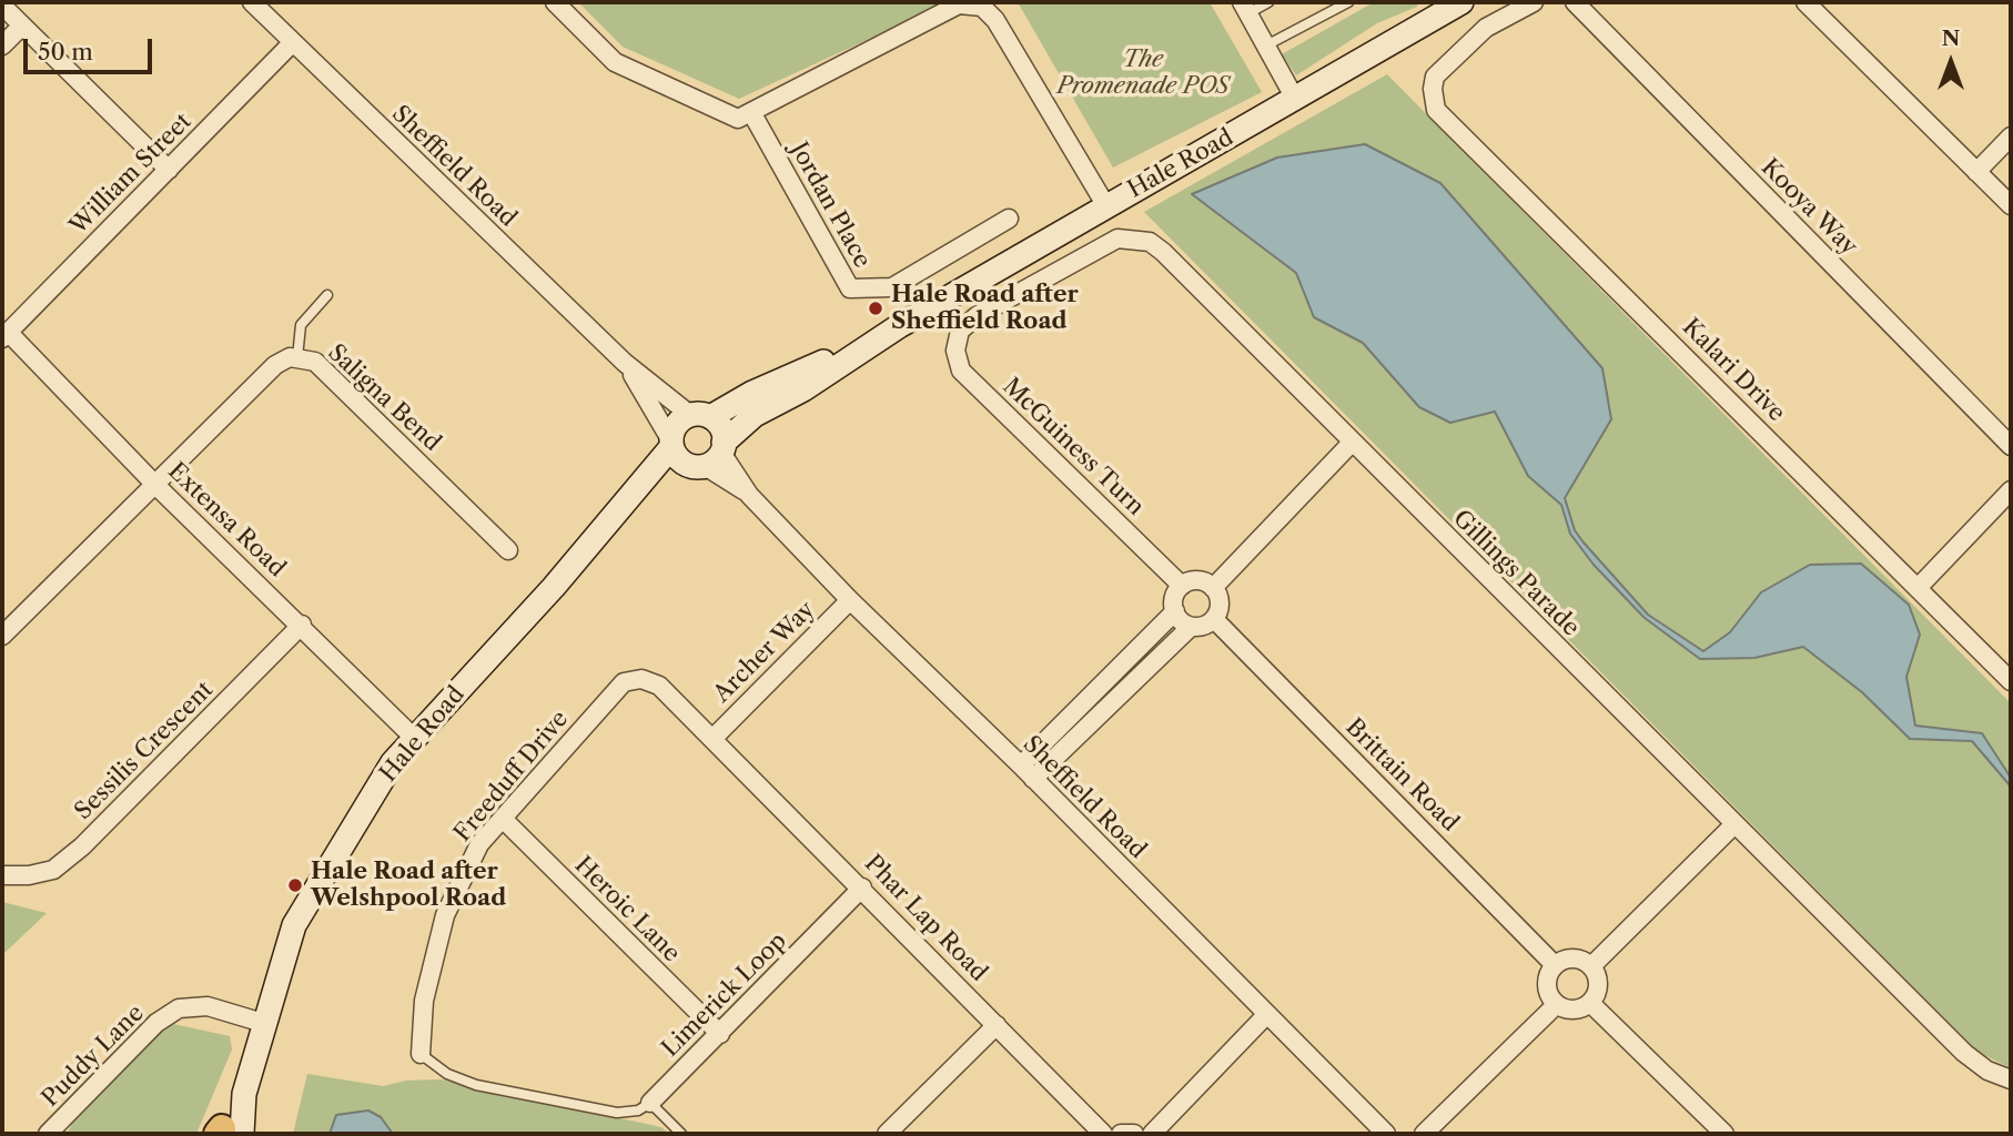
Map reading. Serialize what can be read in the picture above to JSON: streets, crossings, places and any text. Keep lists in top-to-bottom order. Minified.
{"streets":{"main road":["Hale Road"],"street":["Sheffield Road","William Street","Jordan Place","Kooya Way","Kalari Drive","Saligna Bend","McGuiness Turn","Extensa Road","Gillings Parade","Archer Way","Sessilis Crescent","Brittain Road","Freeduff Drive","Heroic Lane","Phar Lap Road","Limerick Loop","Puddy Lane"]},"crossings":[["Hale Road","Sheffield Road"],["Hale Road","Extensa Road"],["Hale Road","Puddy Lane"],["Sheffield Road","William Street"],["Sheffield Road","Archer Way"],["William Street","Extensa Road"],["Saligna Bend","Extensa Road"],["McGuiness Turn","Gillings Parade"],["McGuiness Turn","Brittain Road"],["Extensa Road","Sessilis Crescent"],["Archer Way","Freeduff Drive"],["Archer Way","Phar Lap Road"],["Freeduff Drive","Heroic Lane"],["Freeduff Drive","Phar Lap Road"],["Freeduff Drive","Limerick Loop"],["Heroic Lane","Limerick Loop"],["Phar Lap Road","Limerick Loop"]],"parks":["The Promenade POS"],"places":["Hale Road after Sheffield Road","Hale Road after Welshpool Road"],"scale_bar":"50 m","north":"top"}
